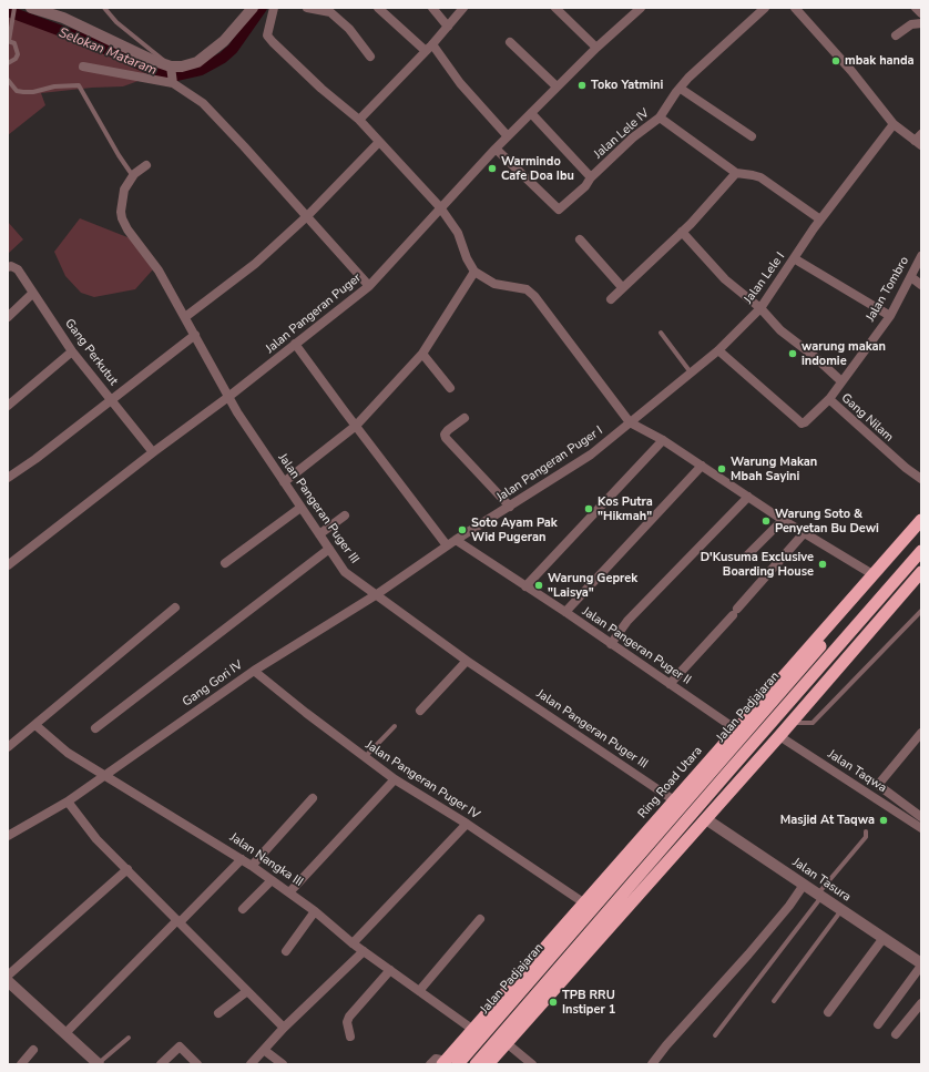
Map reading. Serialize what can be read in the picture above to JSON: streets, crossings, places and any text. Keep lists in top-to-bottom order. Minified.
{"streets":{"highway":["Jalan Padjajaran","Ring Road Utara"],"street":["Jalan Lele IV","Jalan Lele I","Jalan Tombro","Jalan Pangeran Puger","Gang Perkutut","Gang Nilam","Jalan Pangeran Puger I","Jalan Pangeran Puger III","Jalan Pangeran Puger II","Gang Gori IV","Jalan Taqwa","Jalan Pangeran Puger IV","Jalan Nangka III","Jalan Tasura"]},"crossings":[["Jalan Lele IV","Jalan Pangeran Puger"],["Jalan Lele I","Gang Nilam"],["Jalan Lele I","Jalan Pangeran Puger I"],["Jalan Tombro","Gang Nilam"],["Jalan Pangeran Puger","Gang Perkutut"],["Jalan Pangeran Puger","Jalan Pangeran Puger III"],["Jalan Pangeran Puger I","Jalan Pangeran Puger III"],["Jalan Pangeran Puger I","Jalan Pangeran Puger II"],["Jalan Pangeran Puger I","Gang Gori IV"],["Jalan Pangeran Puger III","Gang Gori IV"],["Jalan Pangeran Puger III","Ring Road Utara"],["Jalan Pangeran Puger II","Ring Road Utara"],["Gang Gori IV","Jalan Pangeran Puger IV"],["Gang Gori IV","Jalan Nangka III"],["Jalan Padjajaran","Ring Road Utara"],["Jalan Pangeran Puger IV","Ring Road Utara"],["Ring Road Utara","Jalan Nangka III"]],"water":["Selokan Mataram"],"places":["mbak handa","Toko Yatmini","Warmindo Cafe Doa Ibu","warung makan indomie","Warung Makan Mbah Sayini","Kos Putra \"Hikmah\"","Warung Soto & Penyetan Bu Dewi","Soto Ayam Pak Wid Pugeran","D'Kusuma Exclusive Boarding House","Warung Geprek \"Laisya\"","Masjid At Taqwa","TPB RRU Instiper 1"]}
